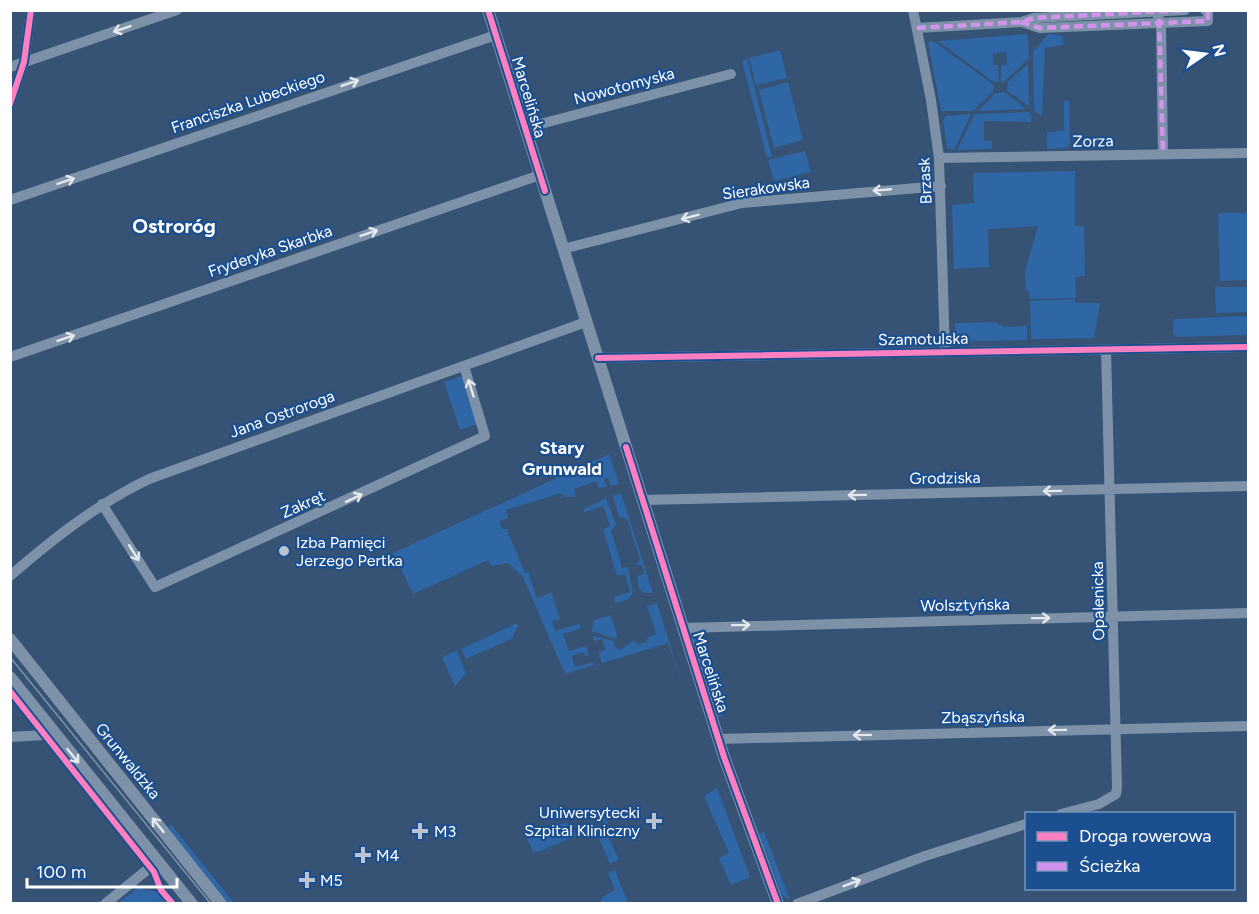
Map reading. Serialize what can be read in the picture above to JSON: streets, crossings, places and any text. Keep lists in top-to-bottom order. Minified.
{"streets":{"street":["Nowotomyska","Marcelińska","Franciszka Lubeckiego","Zorza","Brzask","Sierakowska","Fryderyka Skarbka","Szamotulska","Jana Ostroroga","Grodziska","Zakręt","Opalenicka","Wolsztyńska","Zbąszyńska","Grunwaldzka"]},"crossings":[["Nowotomyska","Marcelińska"],["Marcelińska","Franciszka Lubeckiego"],["Marcelińska","Sierakowska"],["Marcelińska","Fryderyka Skarbka"],["Marcelińska","Szamotulska"],["Marcelińska","Jana Ostroroga"],["Marcelińska","Grodziska"],["Marcelińska","Wolsztyńska"],["Marcelińska","Zbąszyńska"],["Zorza","Brzask"],["Brzask","Sierakowska"],["Brzask","Szamotulska"],["Szamotulska","Opalenicka"],["Jana Ostroroga","Zakręt"],["Grodziska","Opalenicka"],["Opalenicka","Wolsztyńska"],["Opalenicka","Zbąszyńska"]],"one_way":["Franciszka Lubeckiego","Sierakowska","Fryderyka Skarbka","Grodziska","Wolsztyńska","Zbąszyńska"],"districts":["Ostroróg","Stary Grunwald"],"places":{"other":["Izba Pamięci Jerzego Pertka"],"health":["Uniwersytecki Szpital Kliniczny","M3","M4","M5"]},"legend":["Droga rowerowa","Ścieżka"],"scale_bar":"100 m","north":"right"}
